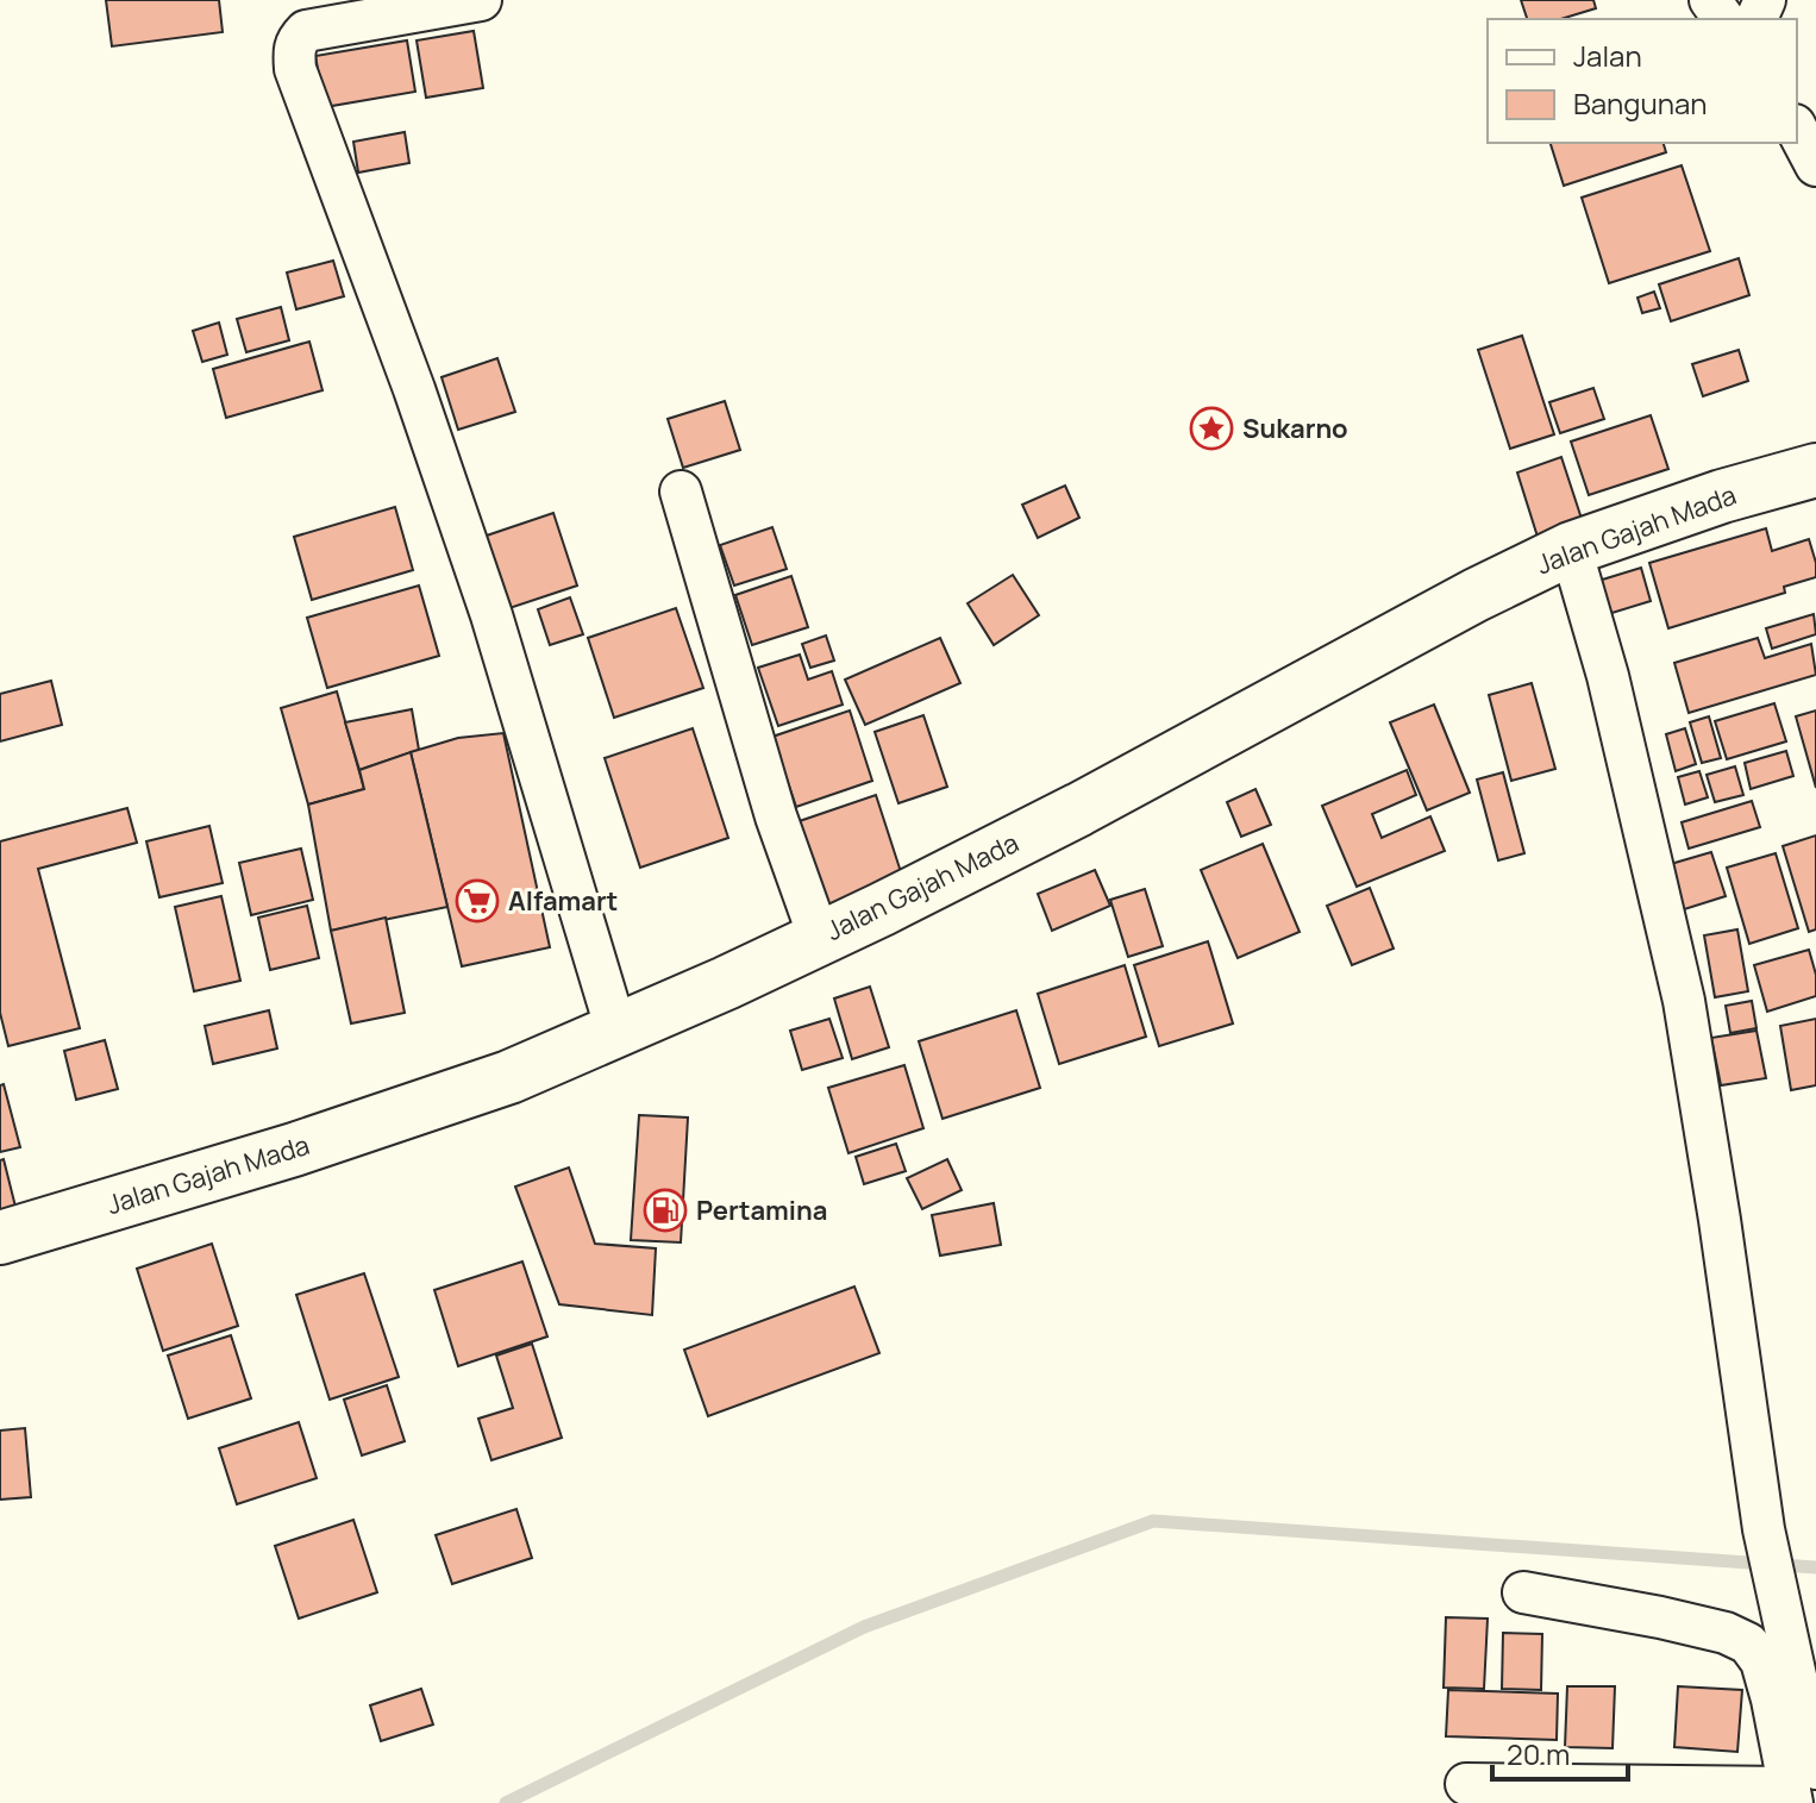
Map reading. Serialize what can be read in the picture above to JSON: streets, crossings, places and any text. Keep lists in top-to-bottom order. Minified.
{"streets":{"highway":["Jalan Gajah Mada"]},"places":{"place":["Sukarno"],"supermarket":["Alfamart"],"fuel station":["Pertamina"]},"legend":["Jalan","Bangunan"],"scale_bar":"20 m"}
